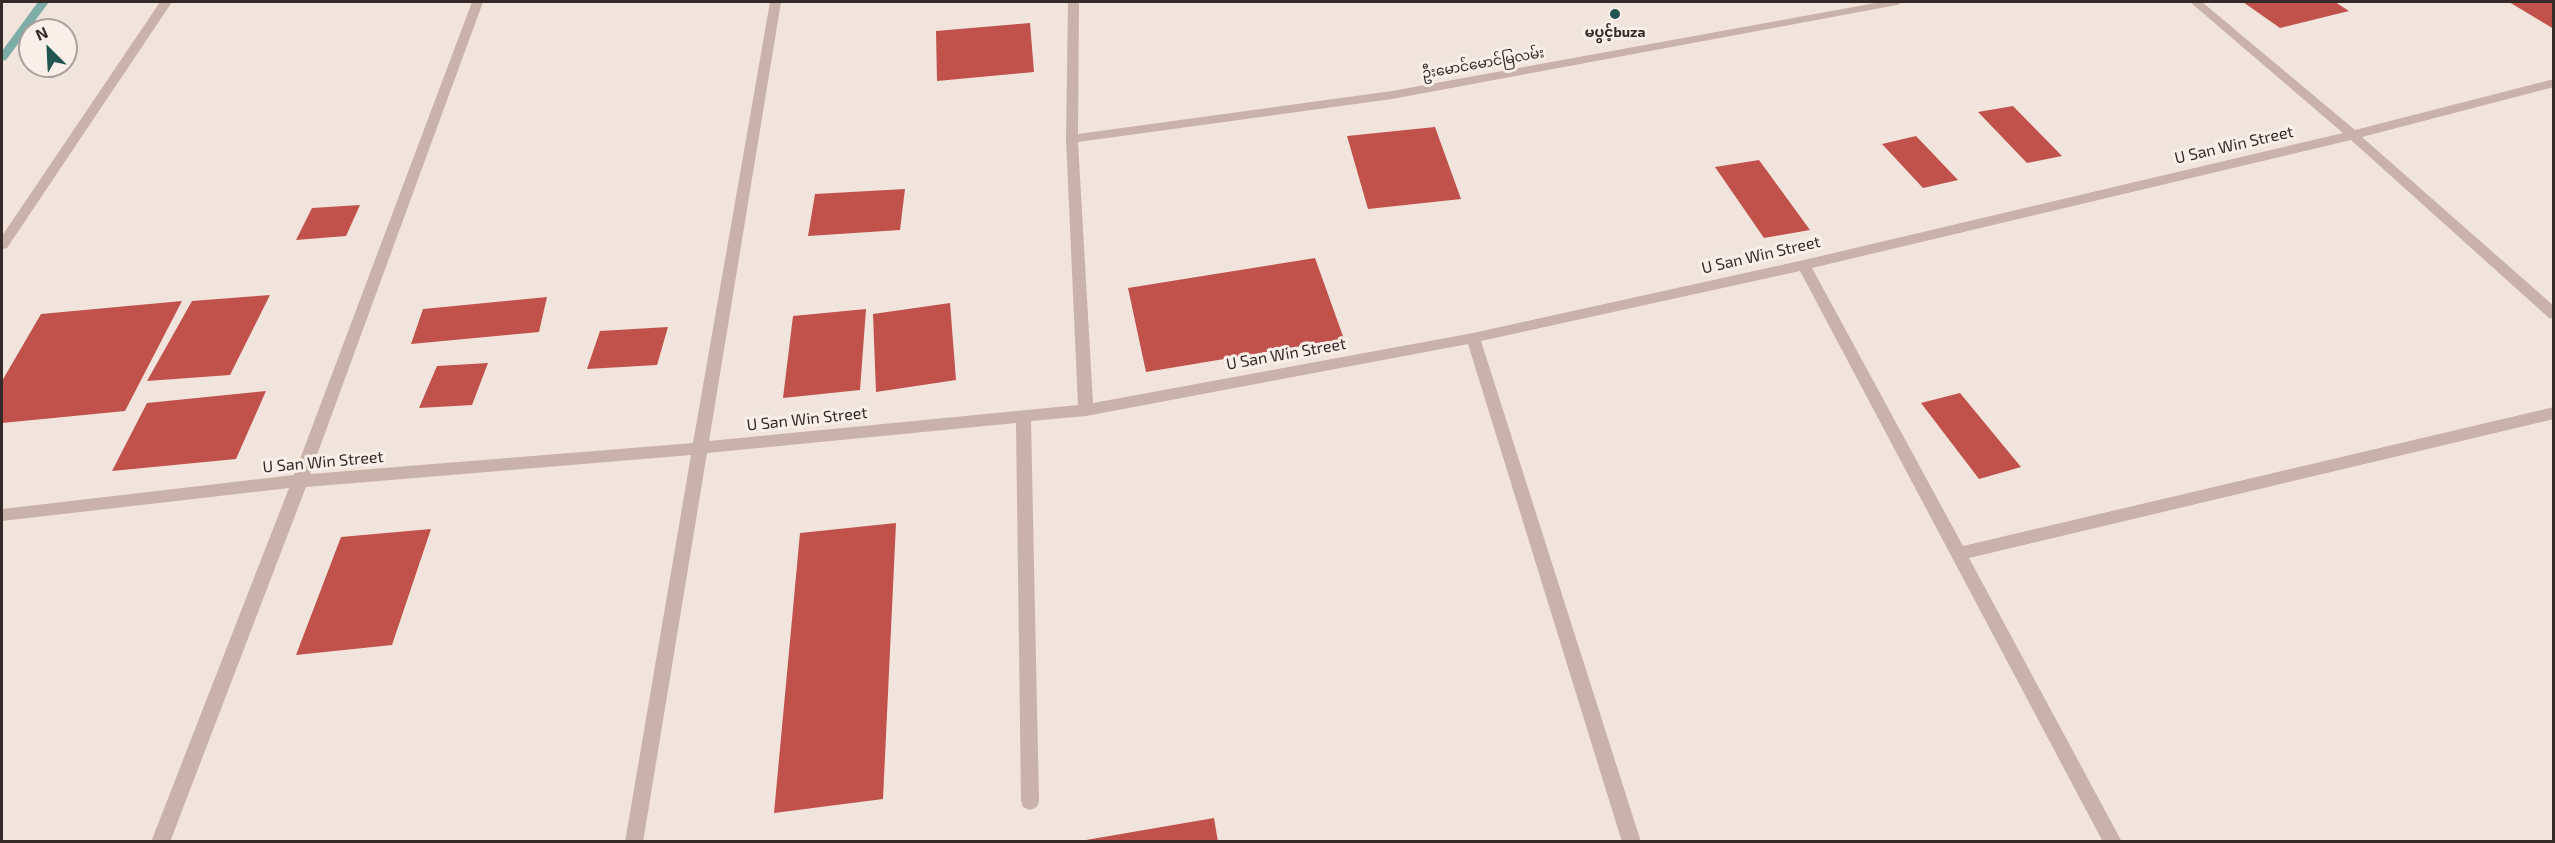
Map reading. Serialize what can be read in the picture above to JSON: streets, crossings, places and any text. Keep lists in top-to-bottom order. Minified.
{"streets":{"street":["ဦးမောင်မောင်မြလမ်း","U San Win Street"]},"places":["မပွင့်buza"],"north":"top left"}
